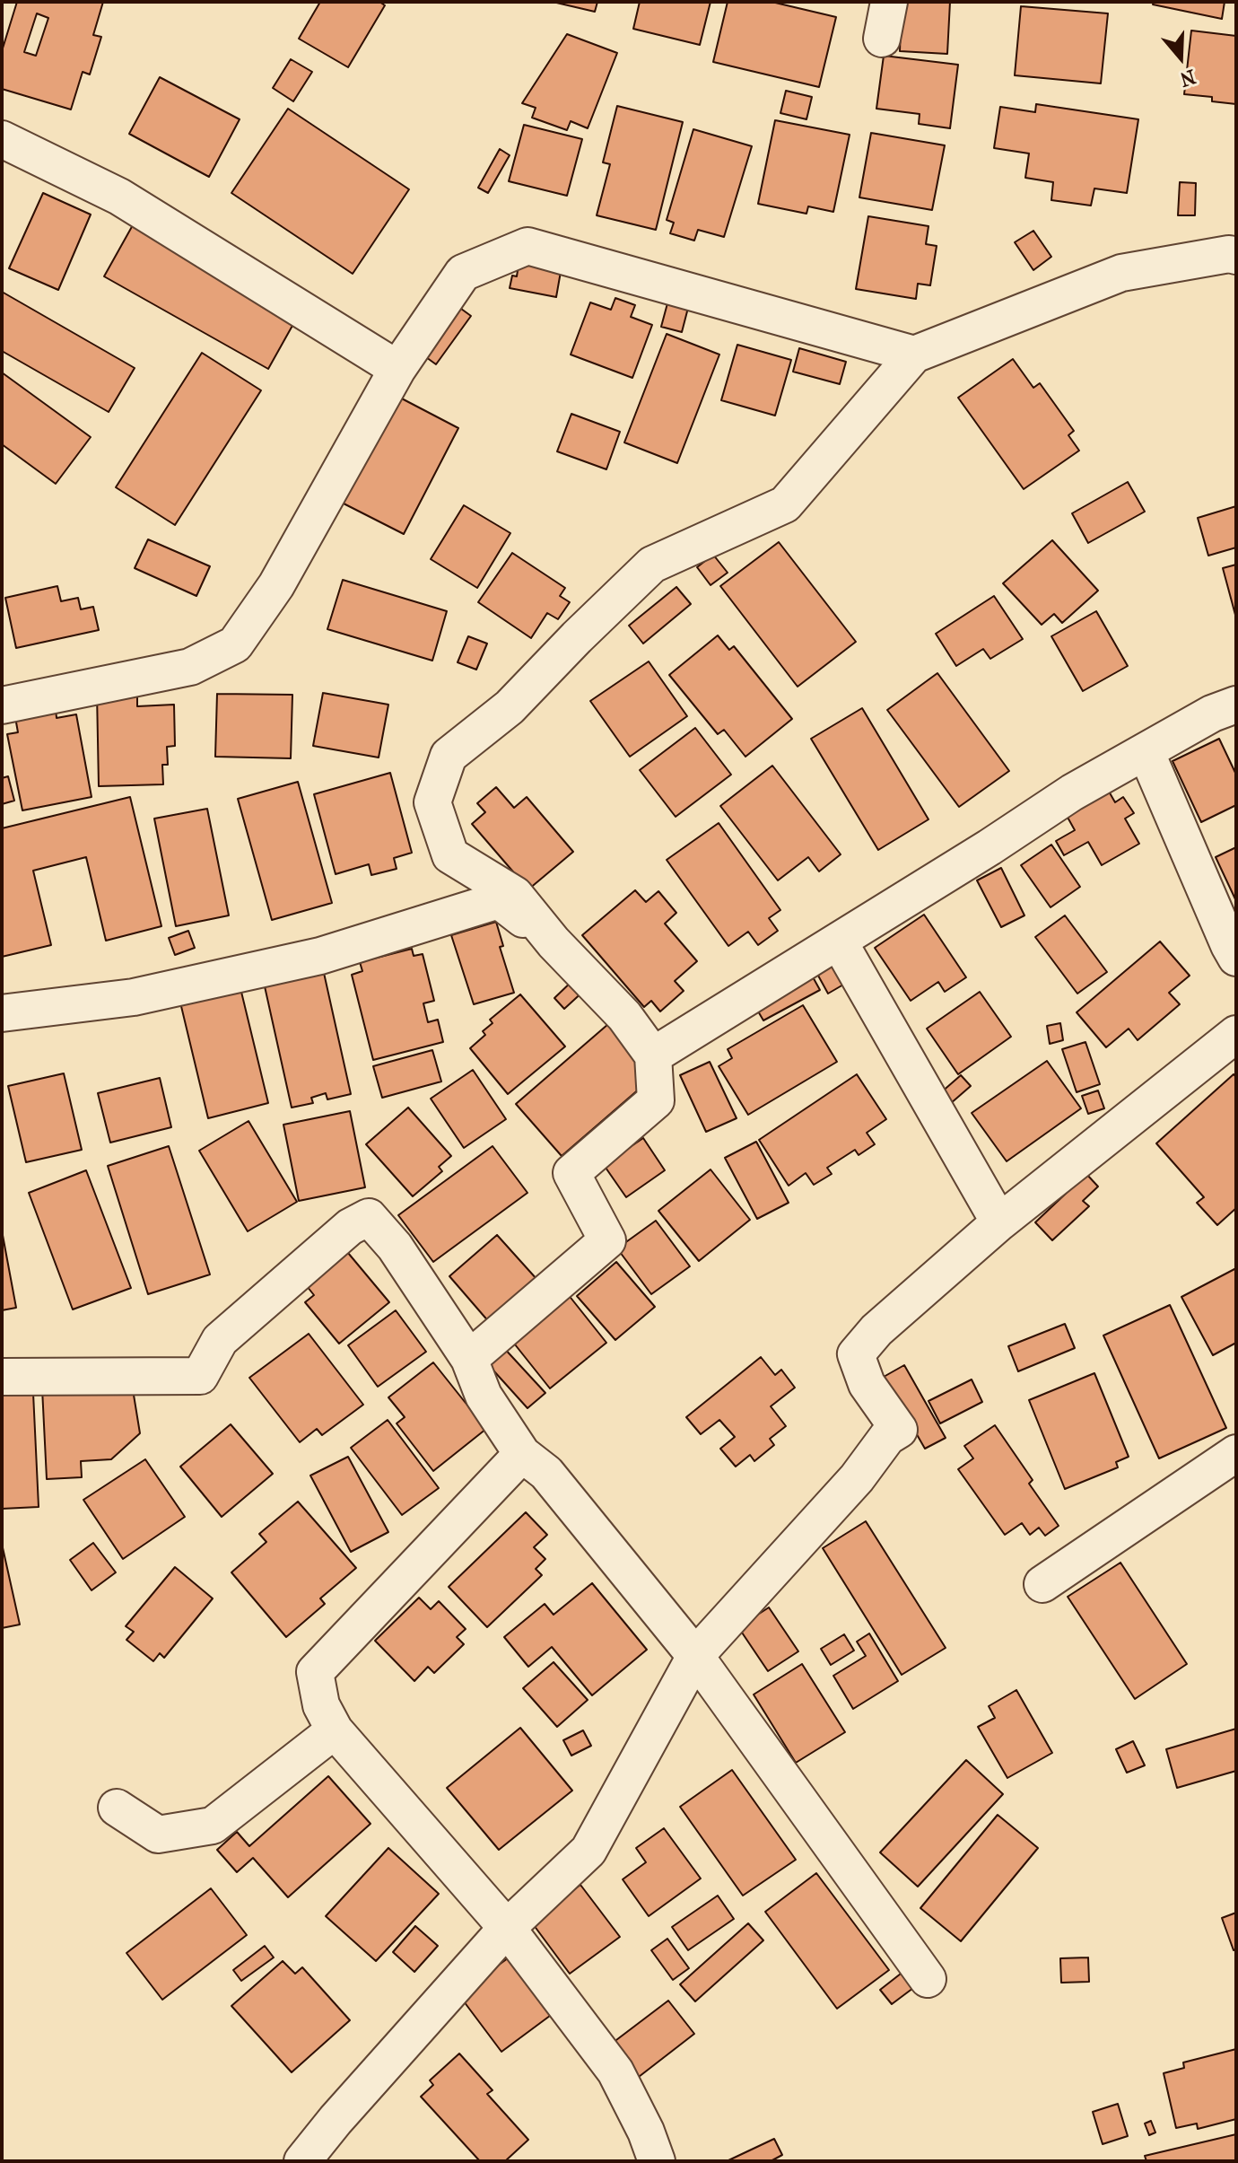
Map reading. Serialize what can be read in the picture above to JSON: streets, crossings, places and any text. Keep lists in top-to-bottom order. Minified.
{"north":"bottom"}
